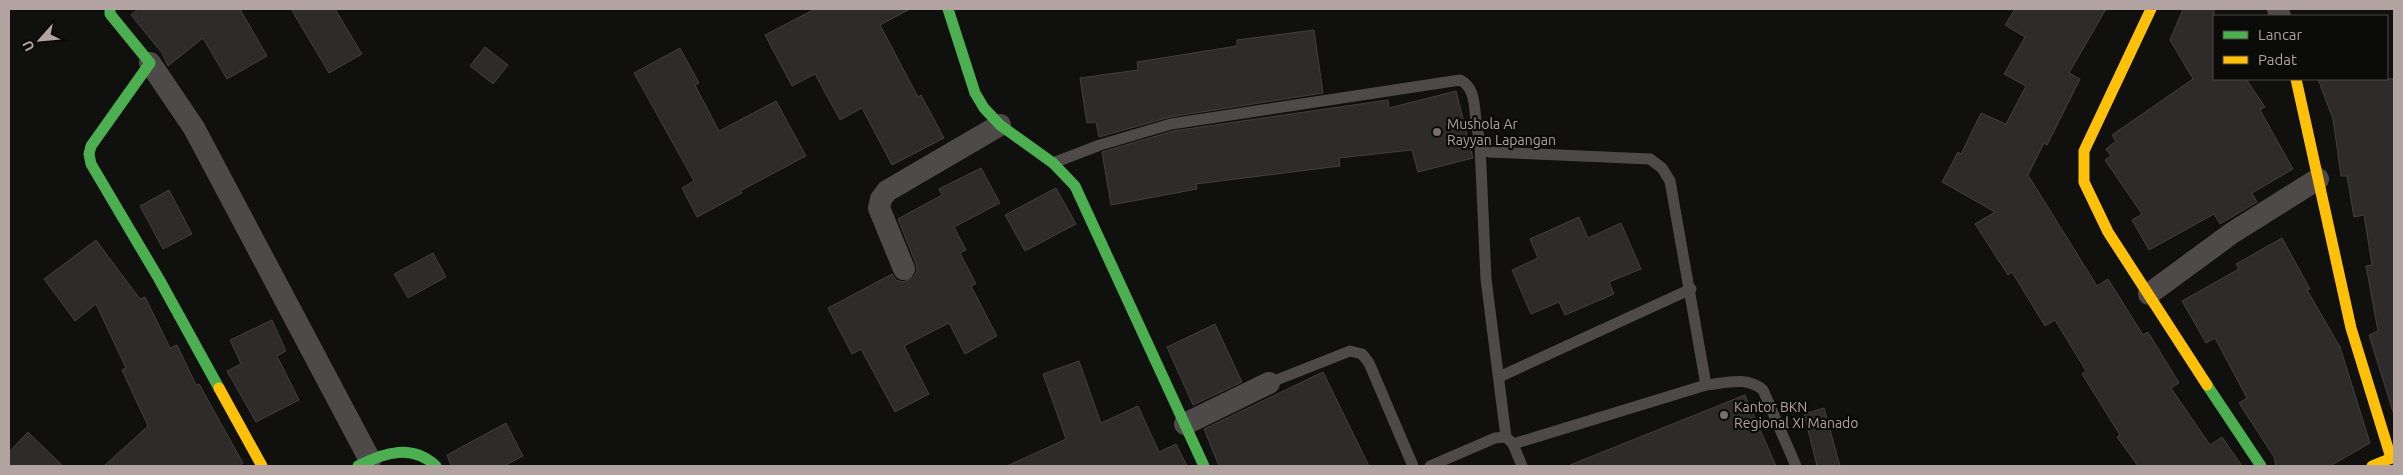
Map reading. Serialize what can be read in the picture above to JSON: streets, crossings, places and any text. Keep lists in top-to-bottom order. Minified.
{"places":["Mushola Ar Rayyan Lapangan","Kantor BKN Regional XI Manado"],"legend":["Lancar","Padat"],"north":"bottom left"}
